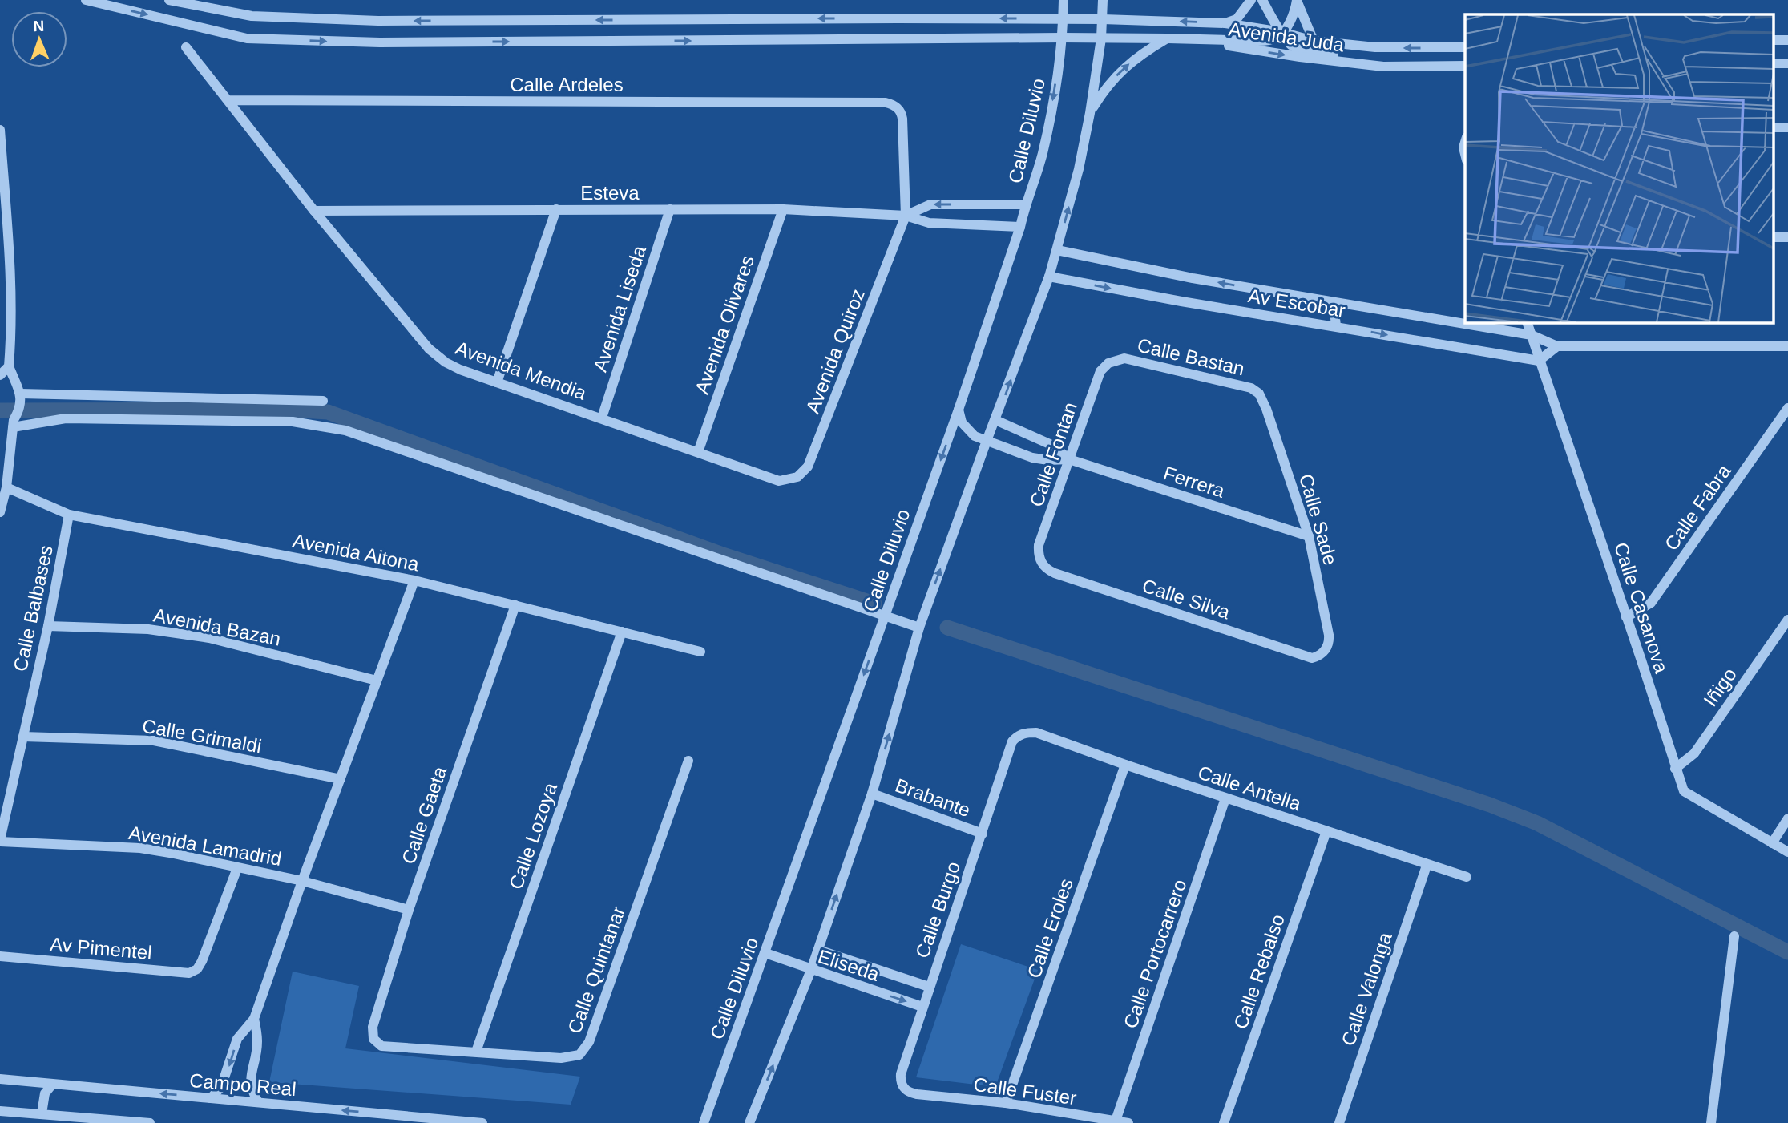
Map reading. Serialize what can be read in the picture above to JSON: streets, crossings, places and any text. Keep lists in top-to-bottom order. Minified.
{"streets":{"street":["Avenida Juda","Calle Ardeles","Calle Diluvio","Esteva","Av Escobar","Avenida Liseda","Avenida Olivares","Avenida Quiroz","Calle Bastan","Avenida Mendia","Calle Fontan","Ferrera","Calle Fabra","Calle Sade","Avenida Aitona","Calle Silva","Calle Casanova","Calle Balbases","Avenida Bazan","Iñigo","Calle Grimaldi","Calle Antella","Brabante","Calle Gaeta","Calle Lozoya","Avenida Lamadrid","Calle Burgo","Calle Eroles","Av Pimentel","Calle Portocarrero","Eliseda","Calle Quintanar","Calle Rebalso","Calle Valonga","Campo Real","Calle Fuster"]},"crossings":[["Avenida Juda","Calle Diluvio"],["Calle Ardeles","Esteva"],["Calle Ardeles","Avenida Quiroz"],["Calle Ardeles","Avenida Mendia"],["Calle Diluvio","Esteva"],["Calle Diluvio","Ferrera"],["Calle Diluvio","Eliseda"],["Esteva","Avenida Liseda"],["Esteva","Avenida Olivares"],["Esteva","Avenida Quiroz"],["Esteva","Avenida Mendia"],["Av Escobar","Calle Casanova"],["Avenida Liseda","Avenida Mendia"],["Avenida Olivares","Avenida Mendia"],["Avenida Quiroz","Avenida Mendia"],["Calle Bastan","Calle Fontan"],["Calle Bastan","Calle Sade"],["Calle Fontan","Ferrera"],["Calle Fontan","Calle Silva"],["Ferrera","Calle Sade"],["Calle Fabra","Calle Casanova"],["Calle Sade","Calle Silva"],["Avenida Aitona","Calle Balbases"],["Avenida Aitona","Calle Gaeta"],["Avenida Aitona","Calle Lozoya"],["Calle Casanova","Iñigo"],["Calle Balbases","Avenida Bazan"],["Calle Balbases","Calle Grimaldi"],["Calle Balbases","Avenida Lamadrid"],["Calle Antella","Calle Burgo"],["Calle Antella","Calle Eroles"],["Calle Antella","Calle Portocarrero"],["Calle Antella","Calle Rebalso"],["Calle Antella","Calle Valonga"],["Brabante","Calle Burgo"],["Calle Gaeta","Avenida Lamadrid"],["Calle Gaeta","Calle Quintanar"],["Calle Lozoya","Calle Quintanar"],["Avenida Lamadrid","Av Pimentel"],["Calle Burgo","Eliseda"],["Calle Burgo","Calle Fuster"],["Calle Eroles","Calle Fuster"],["Calle Portocarrero","Calle Fuster"]],"north":"top"}
